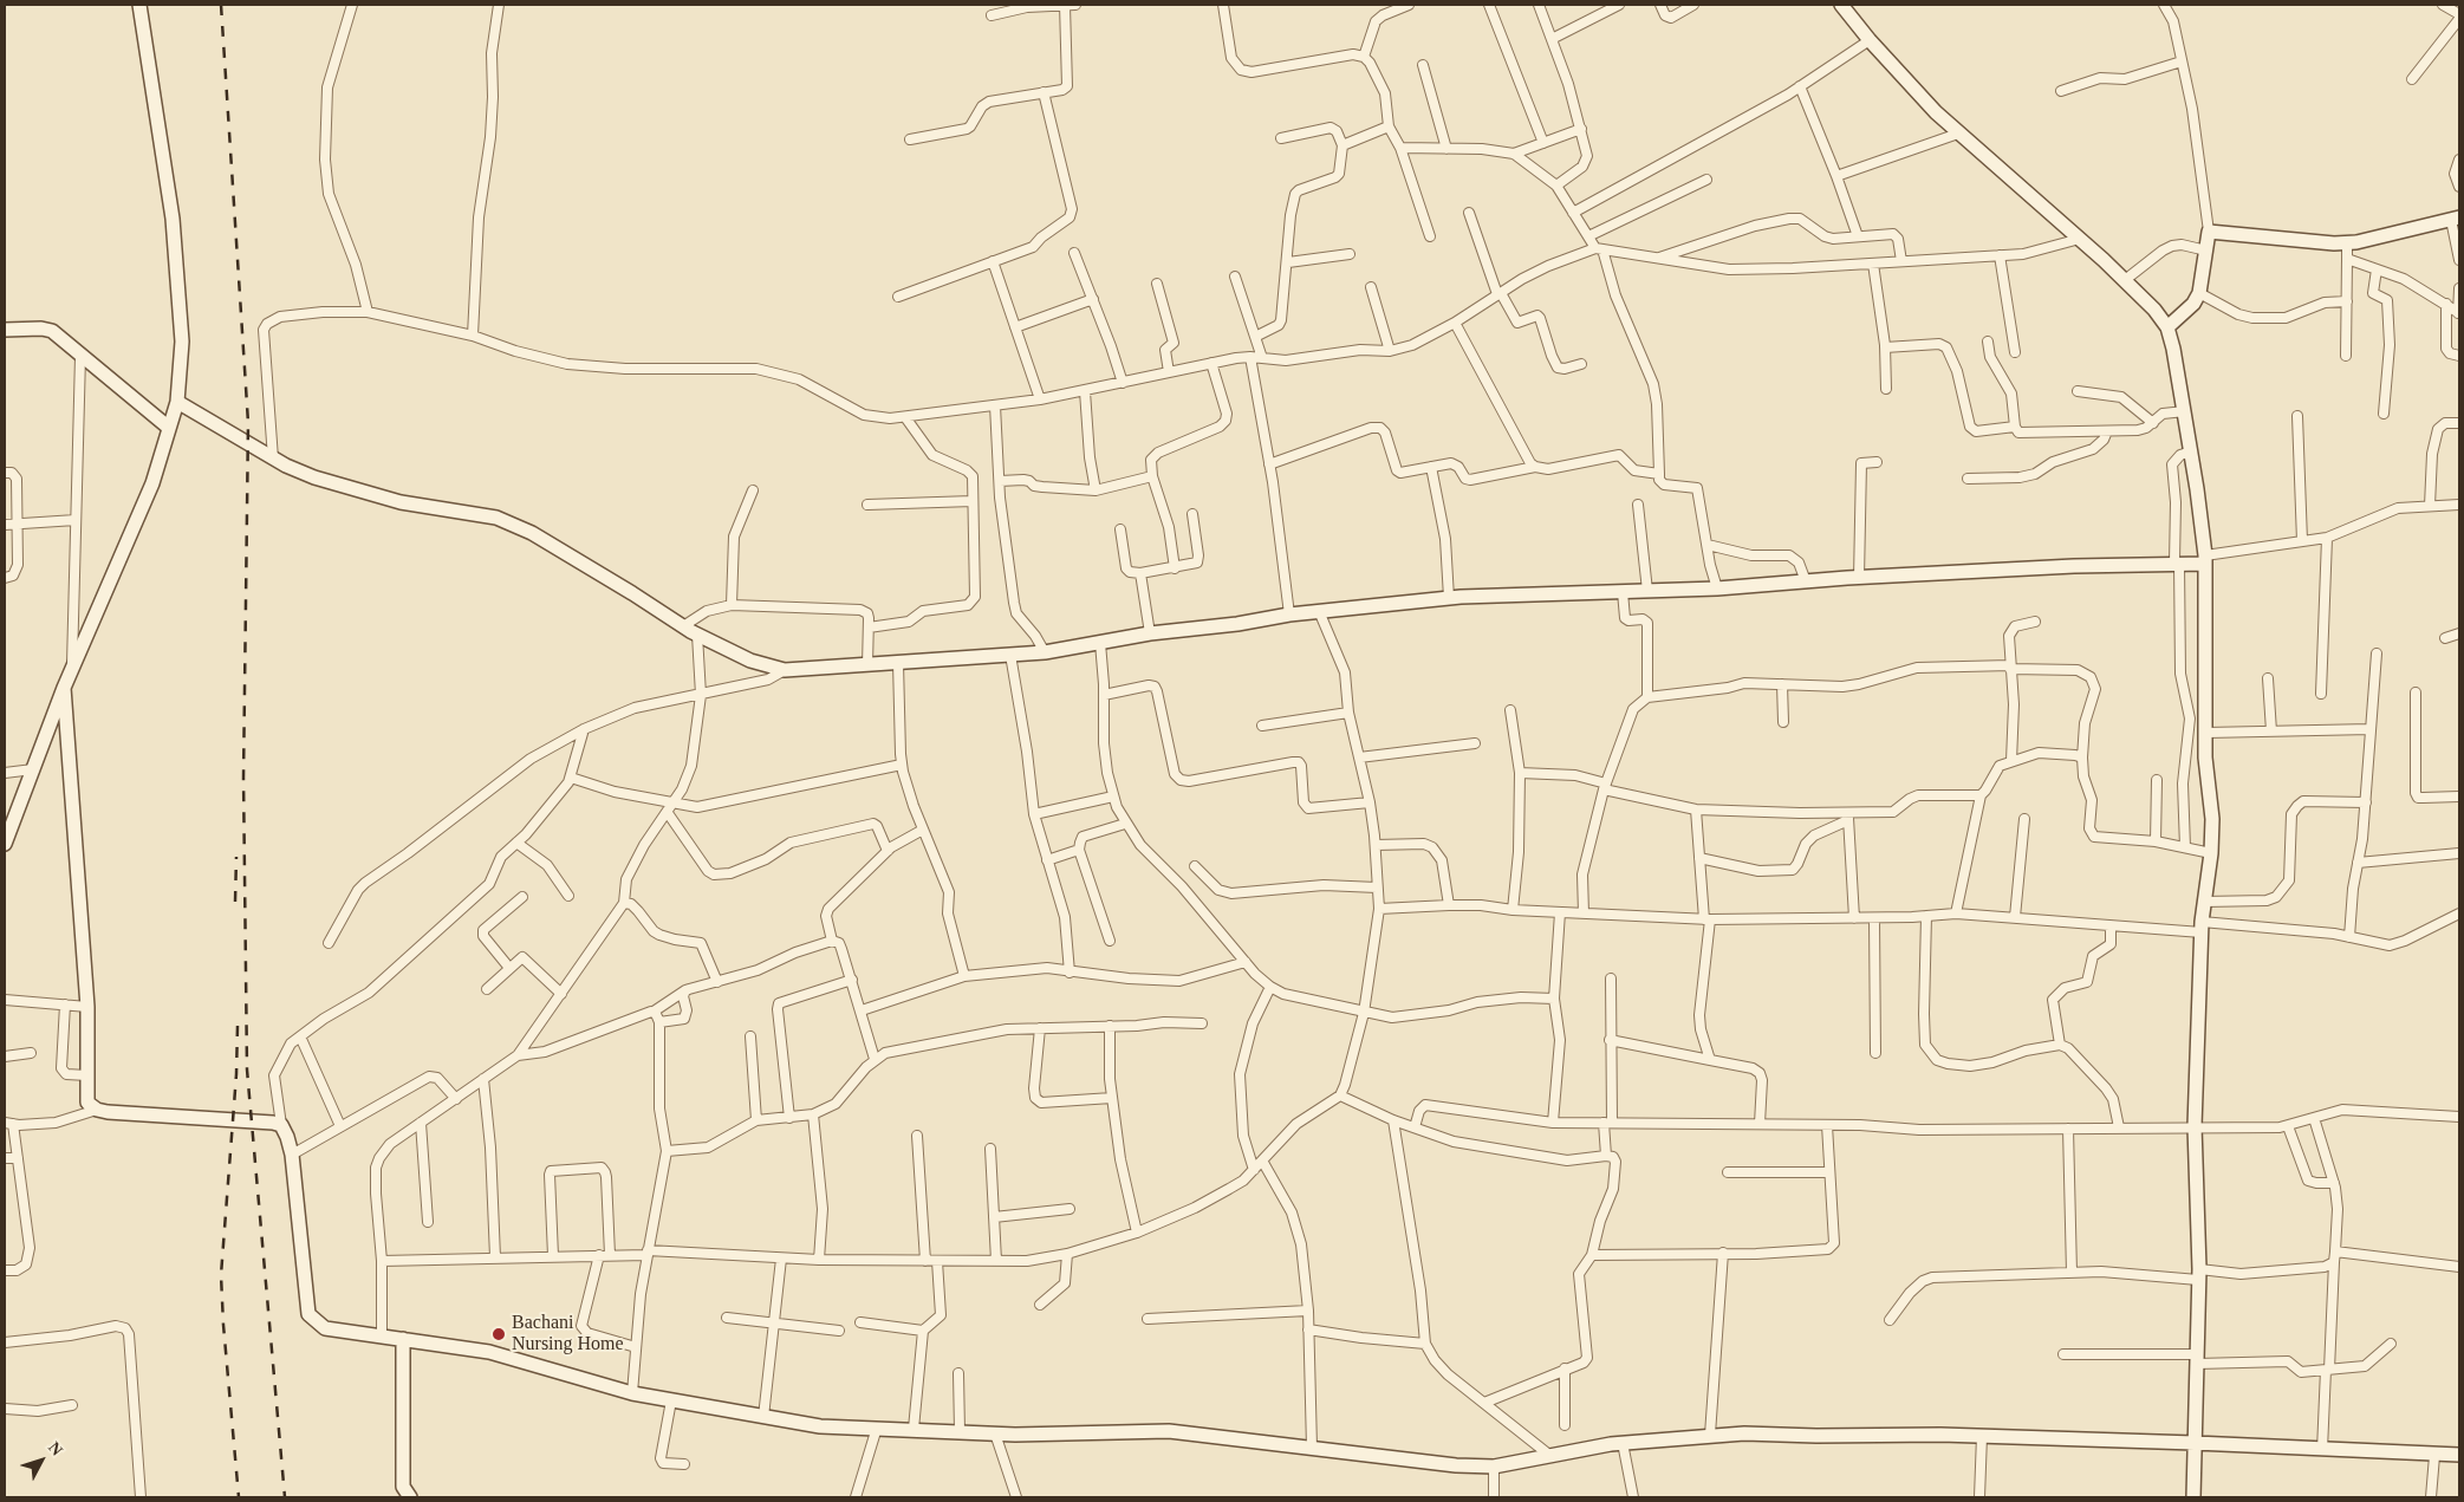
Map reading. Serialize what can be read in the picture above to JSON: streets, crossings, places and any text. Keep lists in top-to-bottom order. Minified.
{"places":["Bachani Nursing Home"],"north":"top right"}
